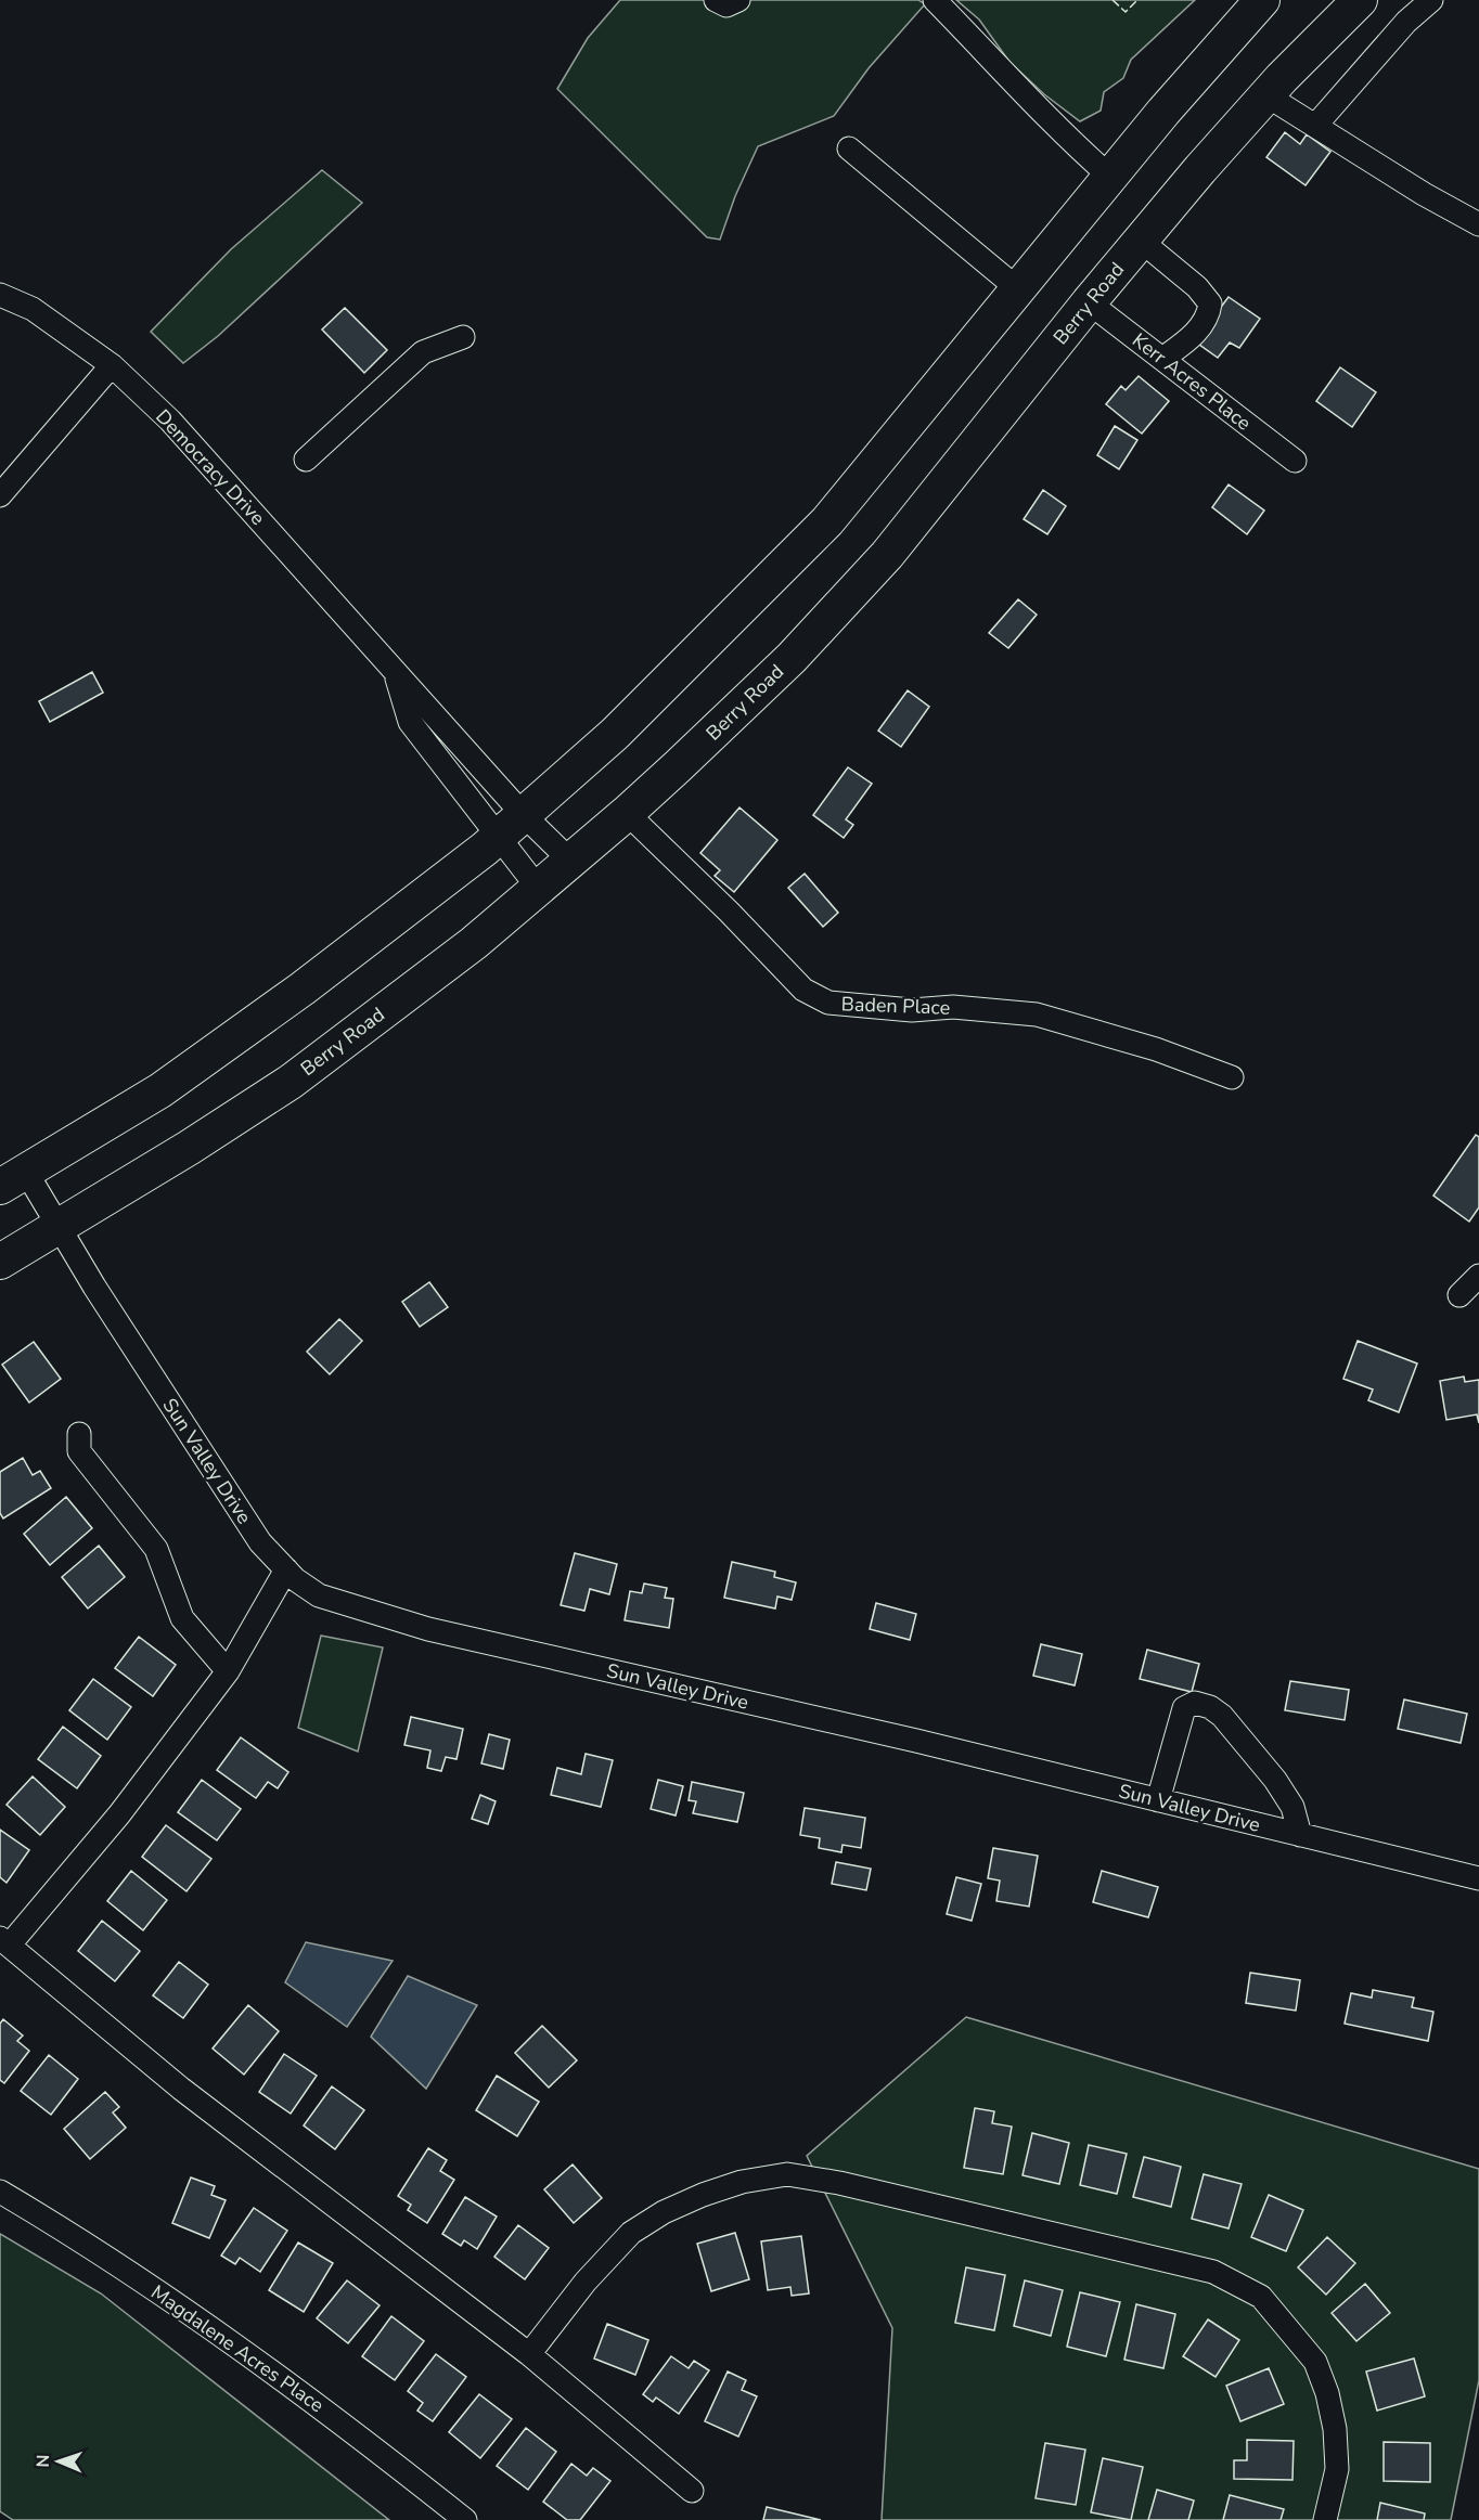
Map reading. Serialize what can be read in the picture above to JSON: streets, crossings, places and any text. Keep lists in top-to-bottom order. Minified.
{"streets":{"highway":["Berry Road"],"street":["Kerr Acres Place","Democracy Drive","Baden Place","Sun Valley Drive","Magdalene Acres Place"]},"crossings":[["Berry Road","Kerr Acres Place"],["Berry Road","Democracy Drive"],["Berry Road","Baden Place"],["Berry Road","Sun Valley Drive"]],"north":"left"}
